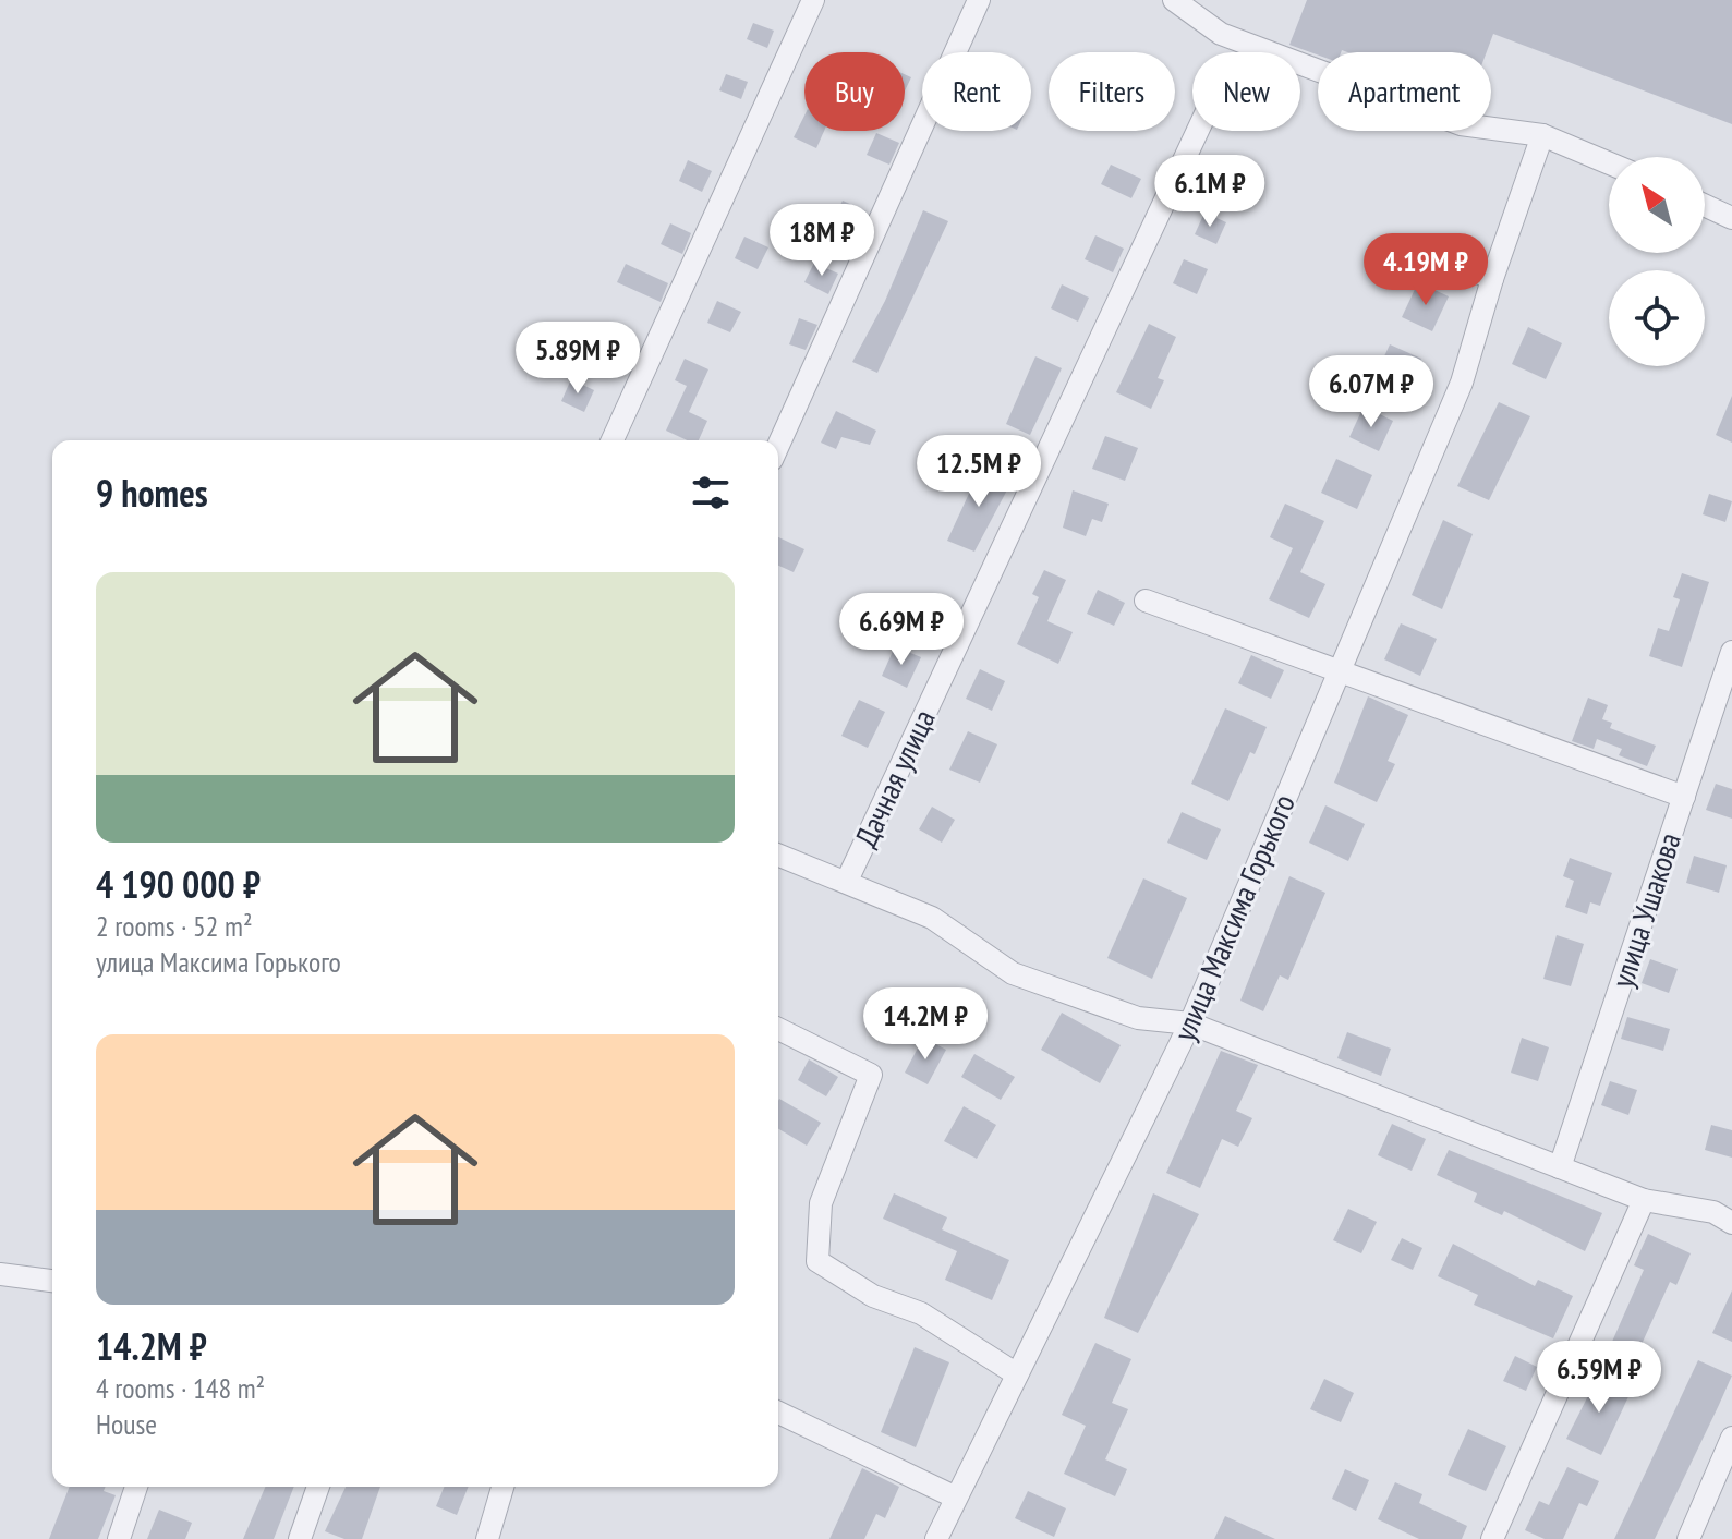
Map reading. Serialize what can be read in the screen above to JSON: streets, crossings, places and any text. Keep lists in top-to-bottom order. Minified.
{"streets":{"street":["Дачная улица","улица Ушакова","улица Максима Горького"]},"north":"top left","page":{"chip":["Buy","Rent","Filters","New","Apartment"],"price":["6.1M ₽","18M ₽","4.19M ₽","5.89M ₽","6.07M ₽","12.5M ₽","6.69M ₽","14.2M ₽","6.59M ₽"],"heading":"9 homes","list":[{"name":"4 190 000 ₽","note":"2 rooms · 52 m² · улица Максима Горького"},{"name":"14.2M ₽","note":"4 rooms · 148 m² · House"}]}}
